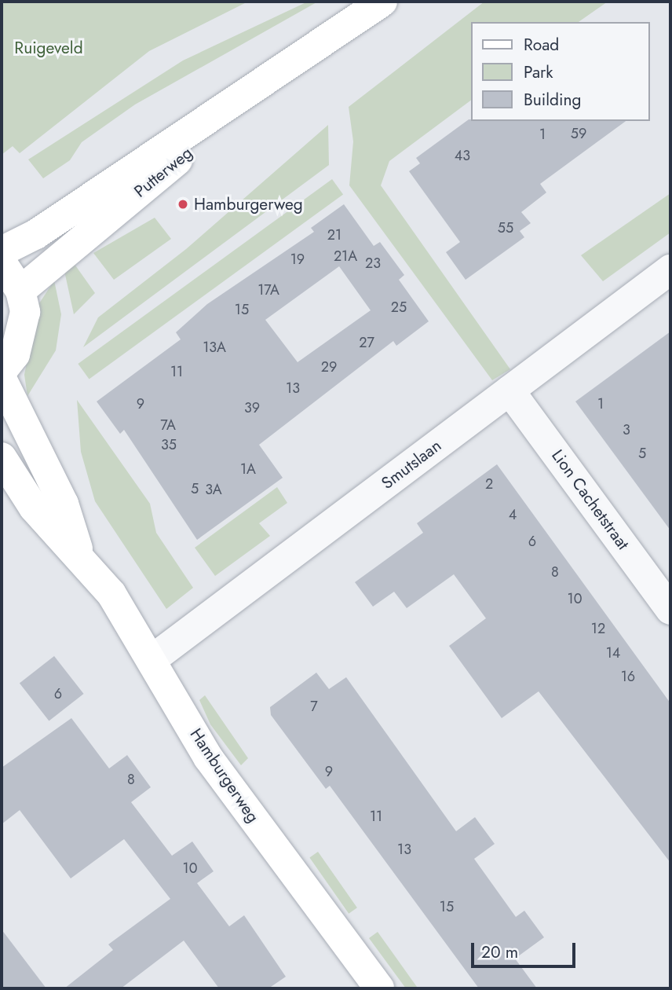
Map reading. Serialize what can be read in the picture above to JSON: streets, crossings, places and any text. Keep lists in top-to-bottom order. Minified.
{"streets":{"main road":["Putterweg","Hamburgerweg"],"street":["Smutslaan","Lion Cachetstraat"]},"crossings":[["Smutslaan","Lion Cachetstraat"],["Smutslaan","Hamburgerweg"]],"parks":["Ruigeveld"],"places":["Hamburgerweg"],"house_numbers":["59","1","43","55","21","21A","19","23","17A","25","15","27","13A","29","11","13","9","1","39","7A","3","35","5","1A","2","5","3A","4","6","8","10","12","14","16","6","7","9","8","11","13","10","15"],"legend":["Road","Park","Building"],"scale_bar":"20 m"}
